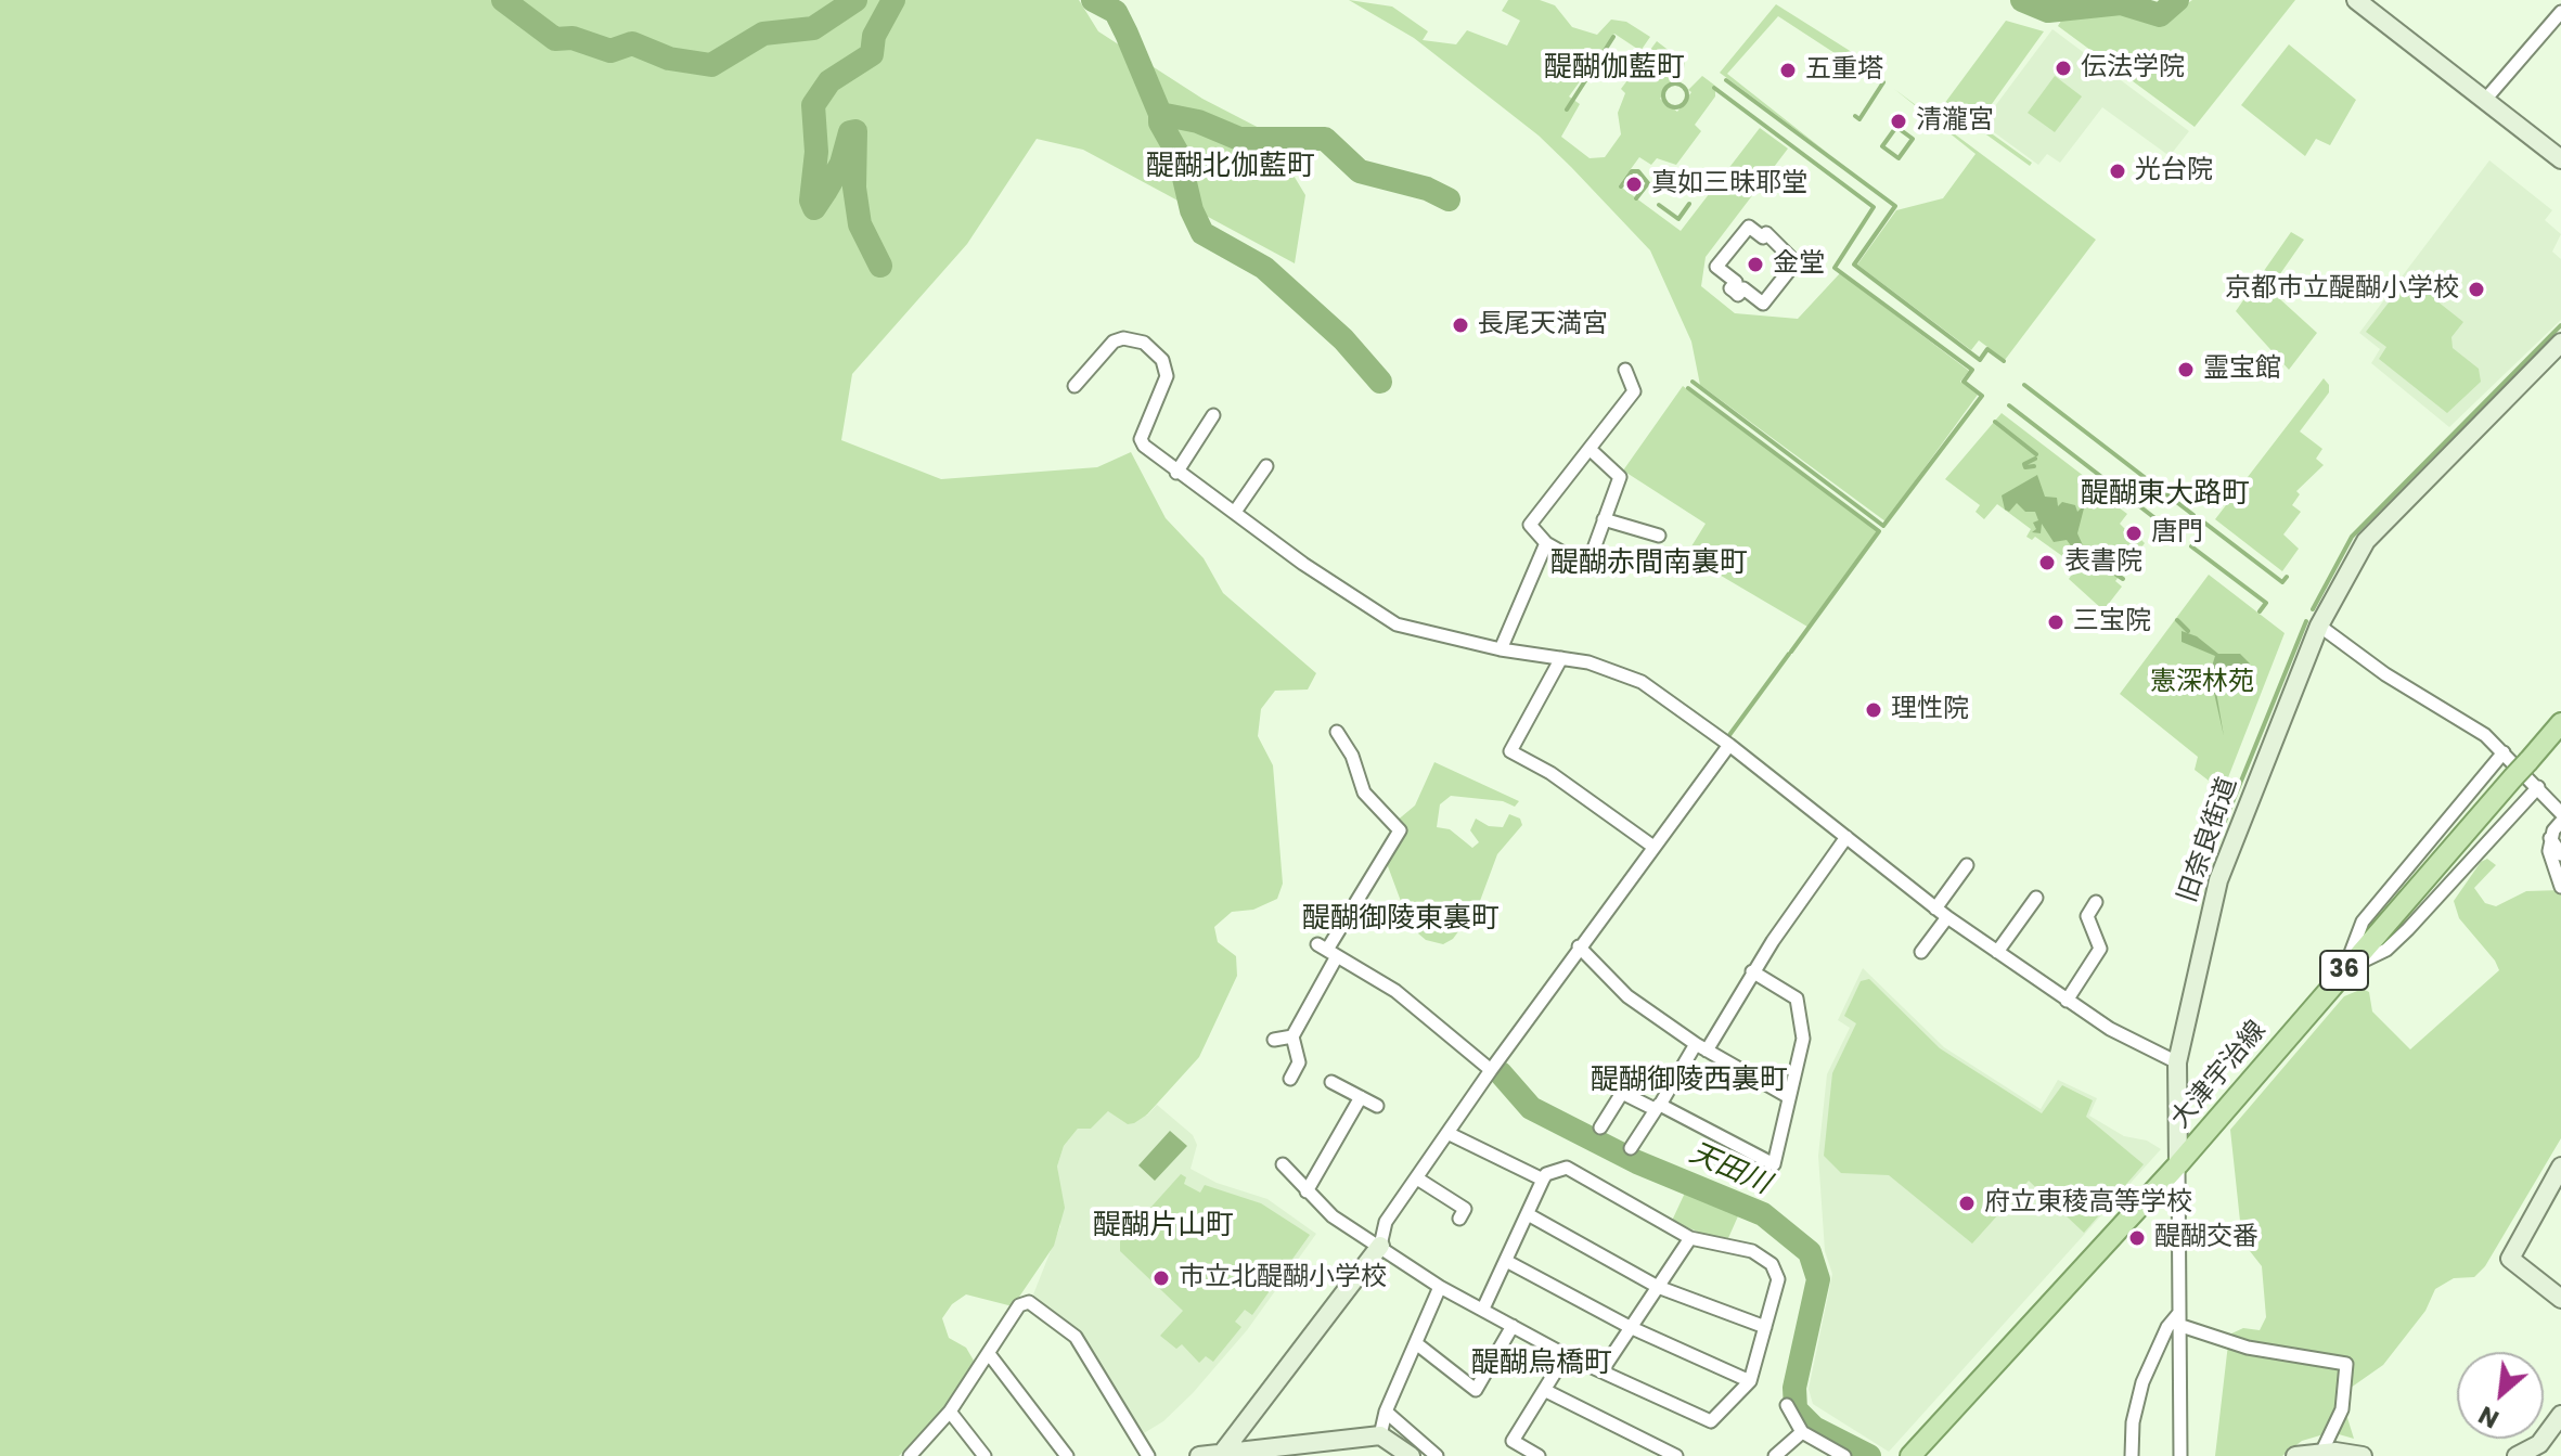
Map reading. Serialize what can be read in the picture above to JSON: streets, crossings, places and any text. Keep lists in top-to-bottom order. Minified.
{"streets":{"main road":["36","大津宇治線"],"street":["旧奈良街道"]},"crossings":[["旧奈良街道","大津宇治線"]],"districts":["醍醐伽藍町","醍醐北伽藍町","醍醐東大路町","醍醐赤間南裏町","醍醐御陵東裏町","醍醐御陵西裏町","醍醐片山町","醍醐烏橋町"],"water":["天田川"],"parks":["憲深林苑"],"places":["伝法学院","五重塔","清瀧宮","光台院","真如三昧耶堂","金堂","京都市立醍醐小学校","長尾天満宮","霊宝館","唐門","表書院","三宝院","理性院","府立東稜高等学校","醍醐交番","市立北醍醐小学校"],"north":"bottom left"}
